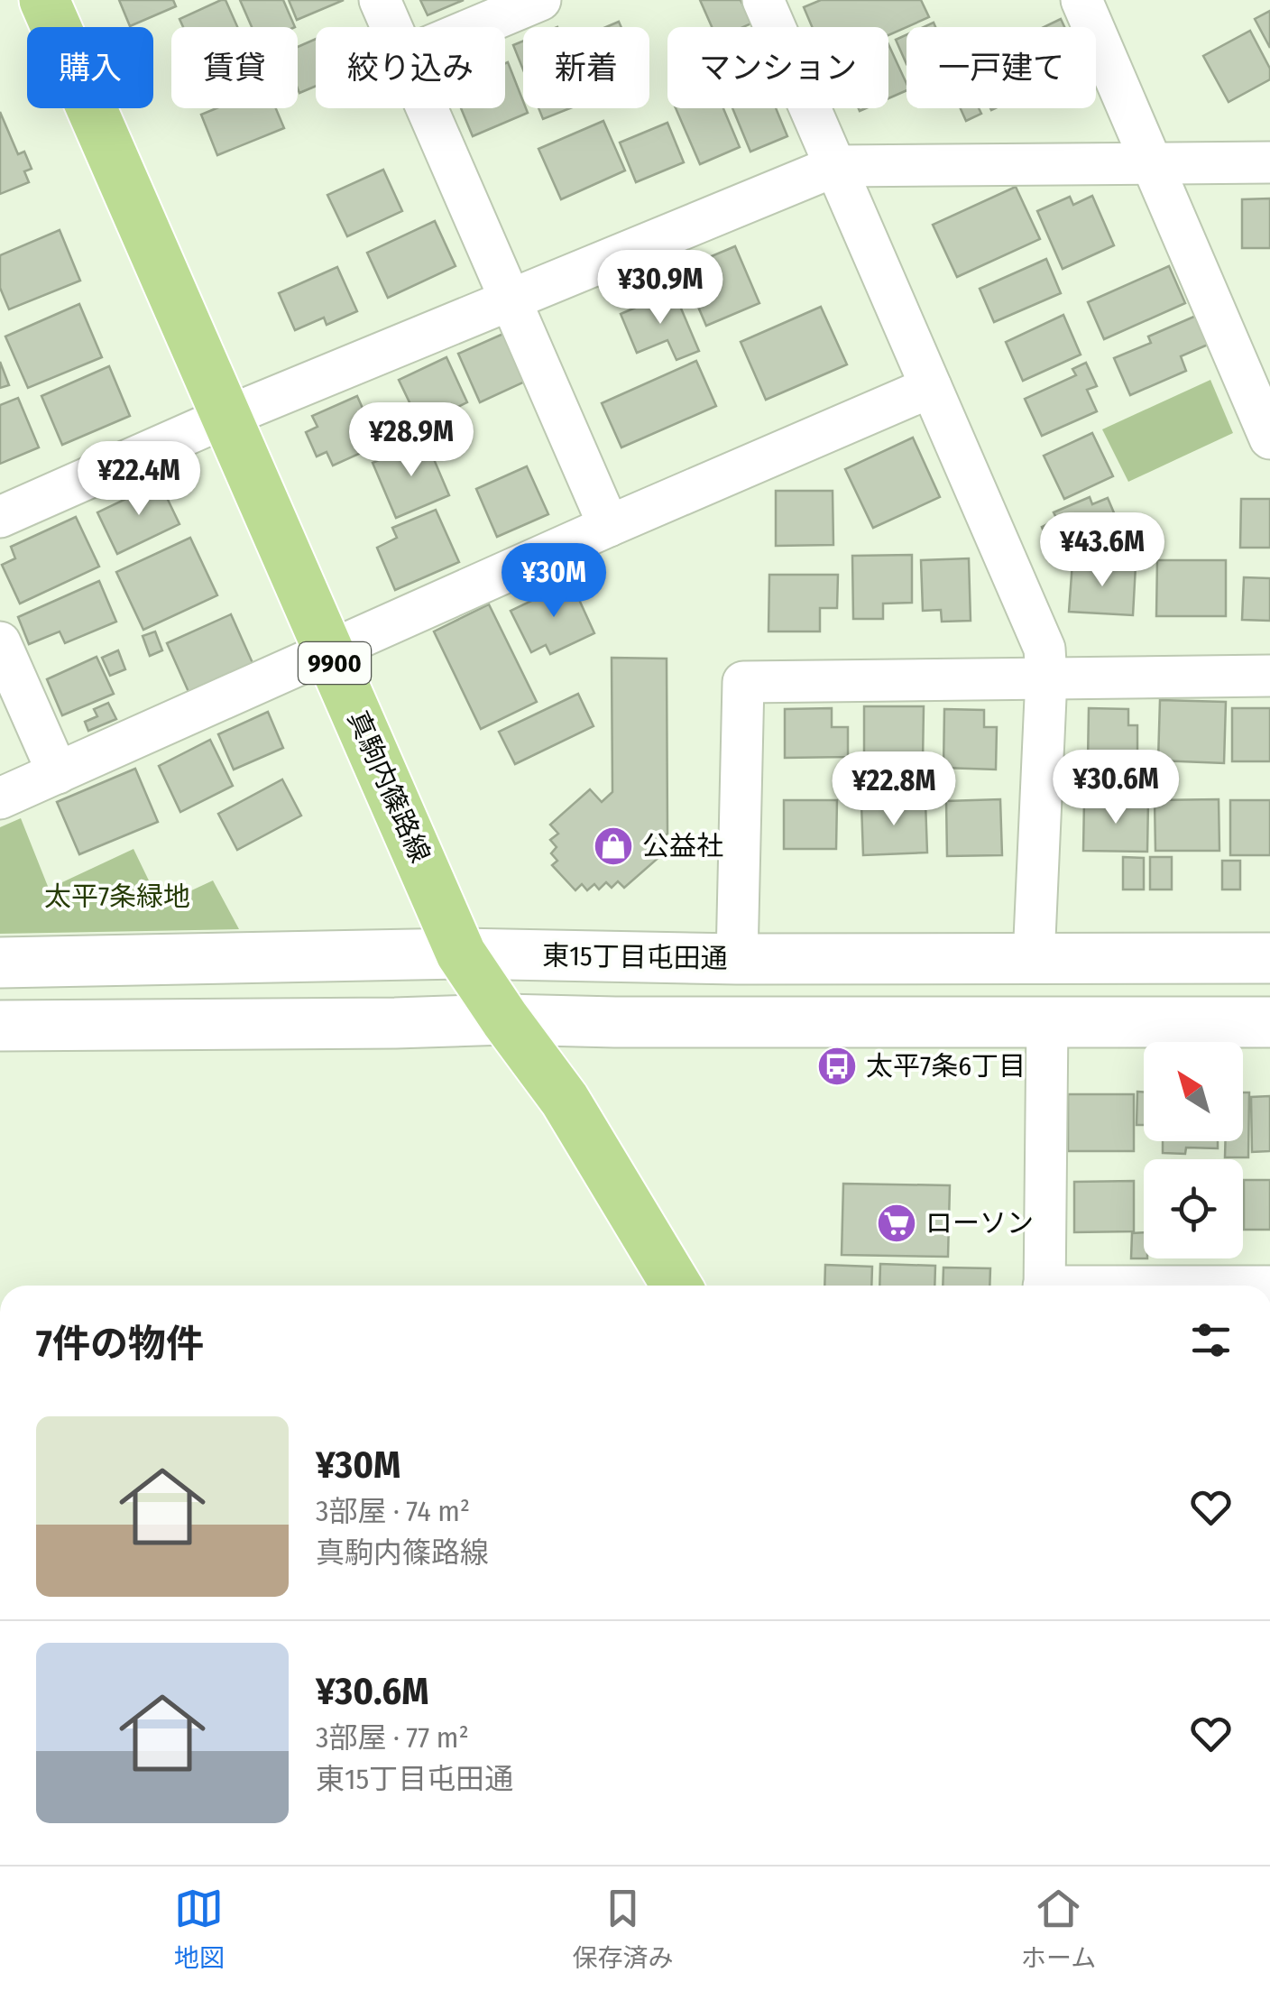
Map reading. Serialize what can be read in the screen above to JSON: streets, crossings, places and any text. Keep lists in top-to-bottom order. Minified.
{"streets":{"main road":["9900","真駒内篠路線"],"street":["東15丁目屯田通"]},"crossings":[["真駒内篠路線","東15丁目屯田通"]],"parks":["太平7条緑地"],"places":{"shop":["公益社"],"bus stop":["太平7条6丁目"],"supermarket":["ローソン"]},"north":"top left","page":{"chip":["購入","賃貸","絞り込み","新着","マンション","一戸建て"],"price":["¥30.9M","¥28.9M","¥22.4M","¥43.6M","¥30M","¥30.6M","¥22.8M"],"heading":"7件の物件","list":[{"name":"¥30M","note":"3部屋 · 74 m² · 真駒内篠路線"},{"name":"¥30.6M","note":"3部屋 · 77 m² · 東15丁目屯田通"}],"tabs":["地図","保存済み","ホーム"]}}
